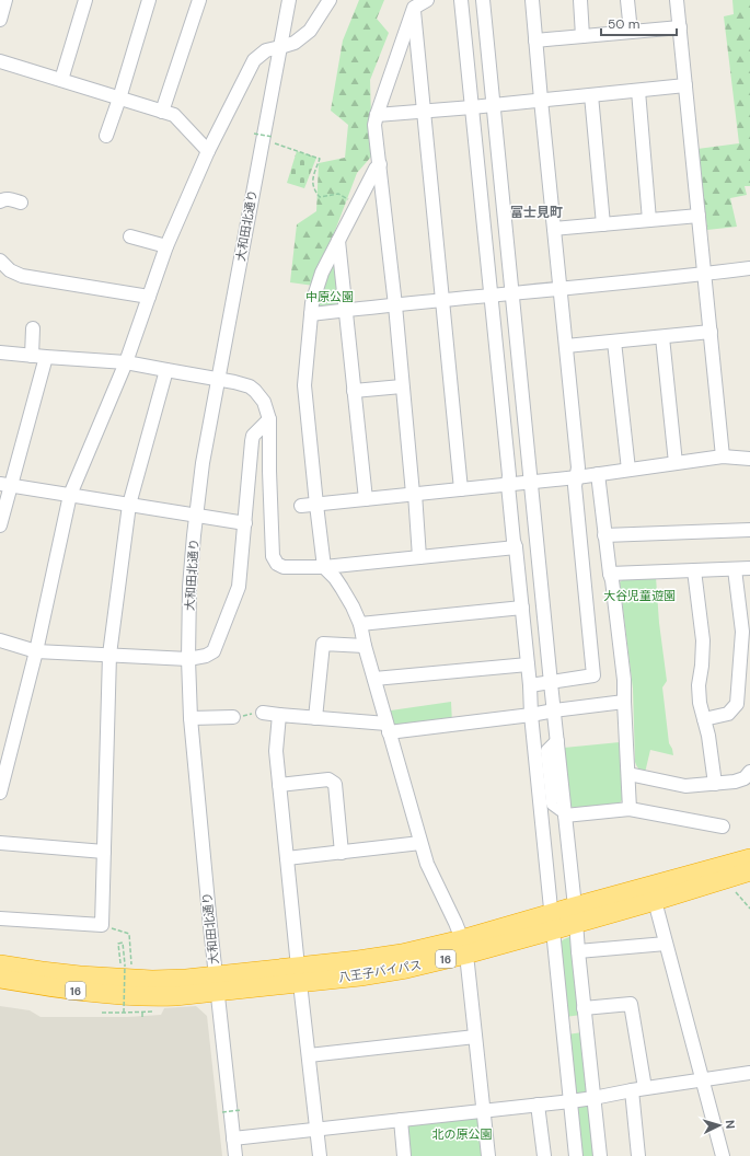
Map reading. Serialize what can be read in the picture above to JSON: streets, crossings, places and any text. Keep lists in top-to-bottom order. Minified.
{"streets":{"highway":["16","八王子バイパス"],"street":["大和田北通り"]},"crossings":[["大和田北通り","八王子バイパス"],["16","八王子バイパス"]],"districts":["富士見町"],"parks":["中原公園","大谷児童遊園","北の原公園"],"scale_bar":"50 m","north":"right"}
